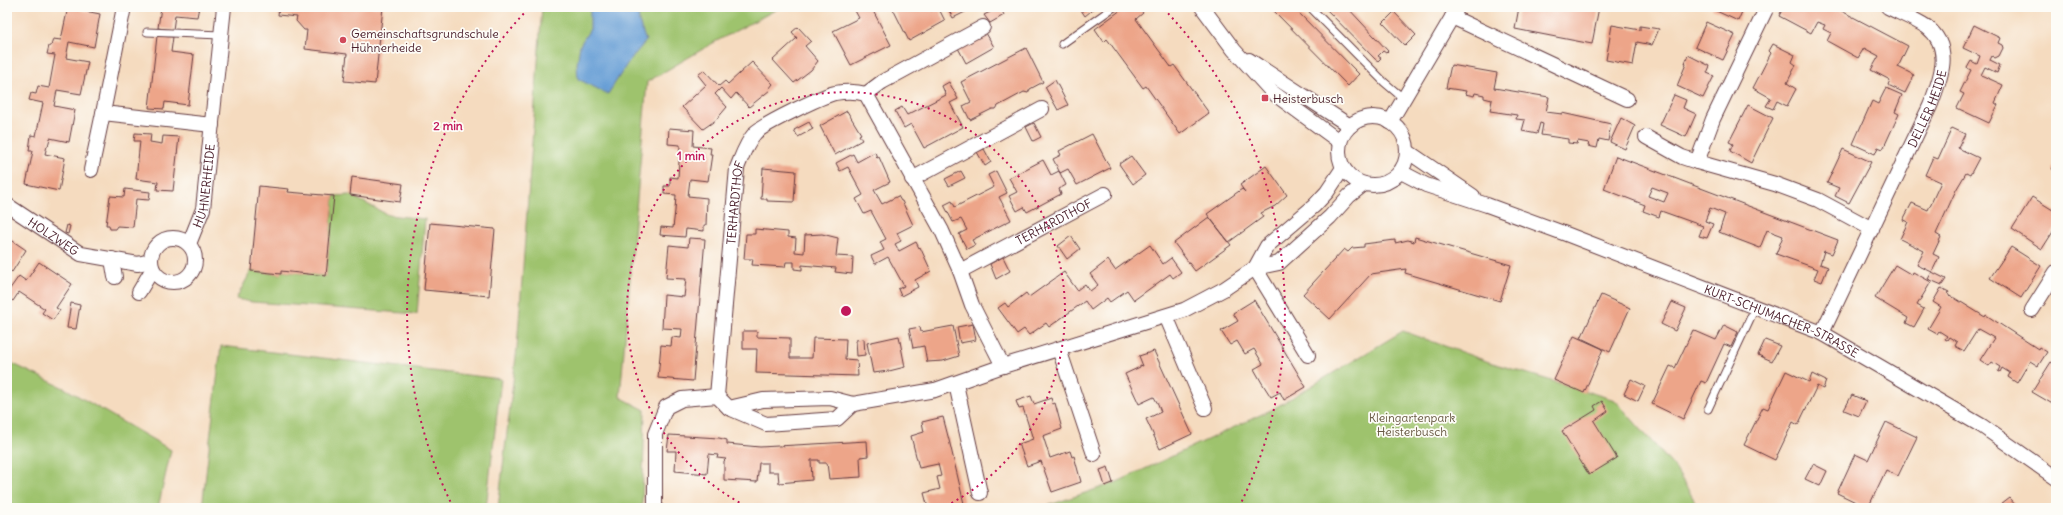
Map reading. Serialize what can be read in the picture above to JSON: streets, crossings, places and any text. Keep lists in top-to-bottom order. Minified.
{"streets":{"street":["DELLER HEIDE","HÜHNERHEIDE","TERHARDTHOF","HOLZWEG","KURT-SCHUMACHER-STRASSE"]},"crossings":[["DELLER HEIDE","KURT-SCHUMACHER-STRASSE"],["HÜHNERHEIDE","HOLZWEG"]],"parks":["Kleingartenpark Heisterbusch"],"places":{"other":["Gemeinschaftsgrundschule Hühnerheide"],"transit":["Heisterbusch"]},"rings":["2 min","1 min"]}
